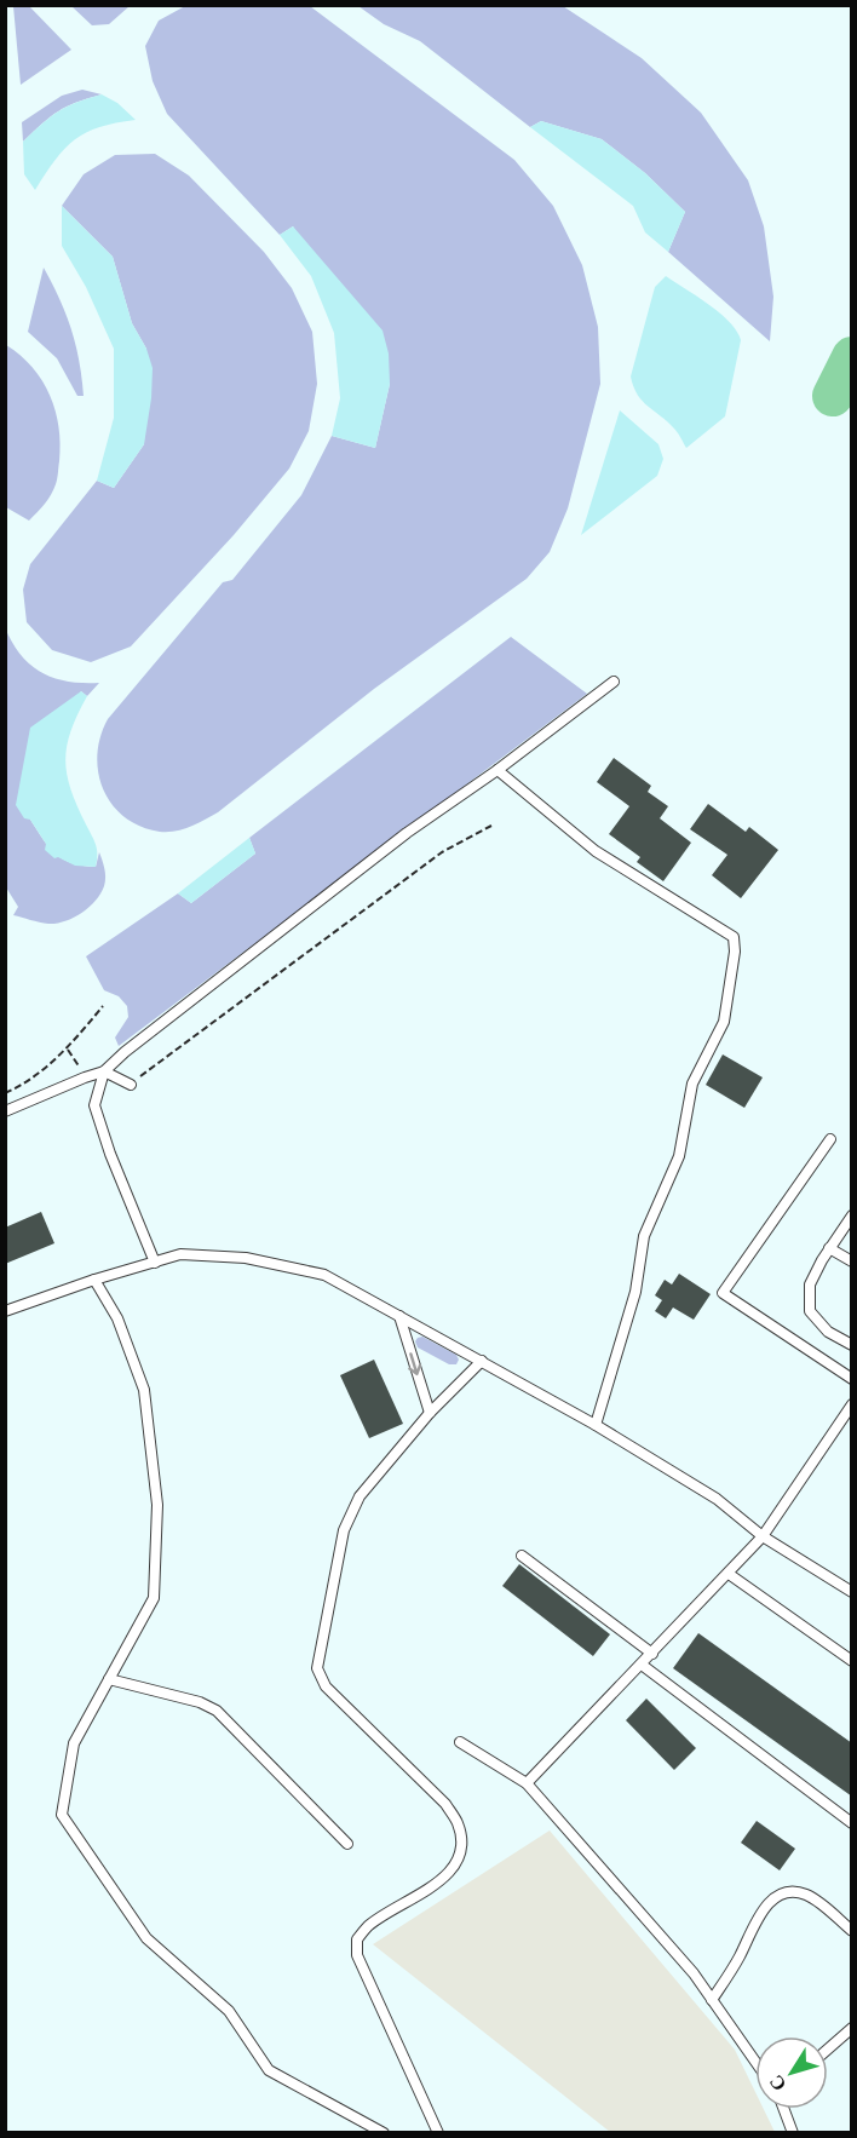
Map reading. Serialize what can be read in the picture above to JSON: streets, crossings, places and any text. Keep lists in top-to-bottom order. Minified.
{"north":"bottom left"}
